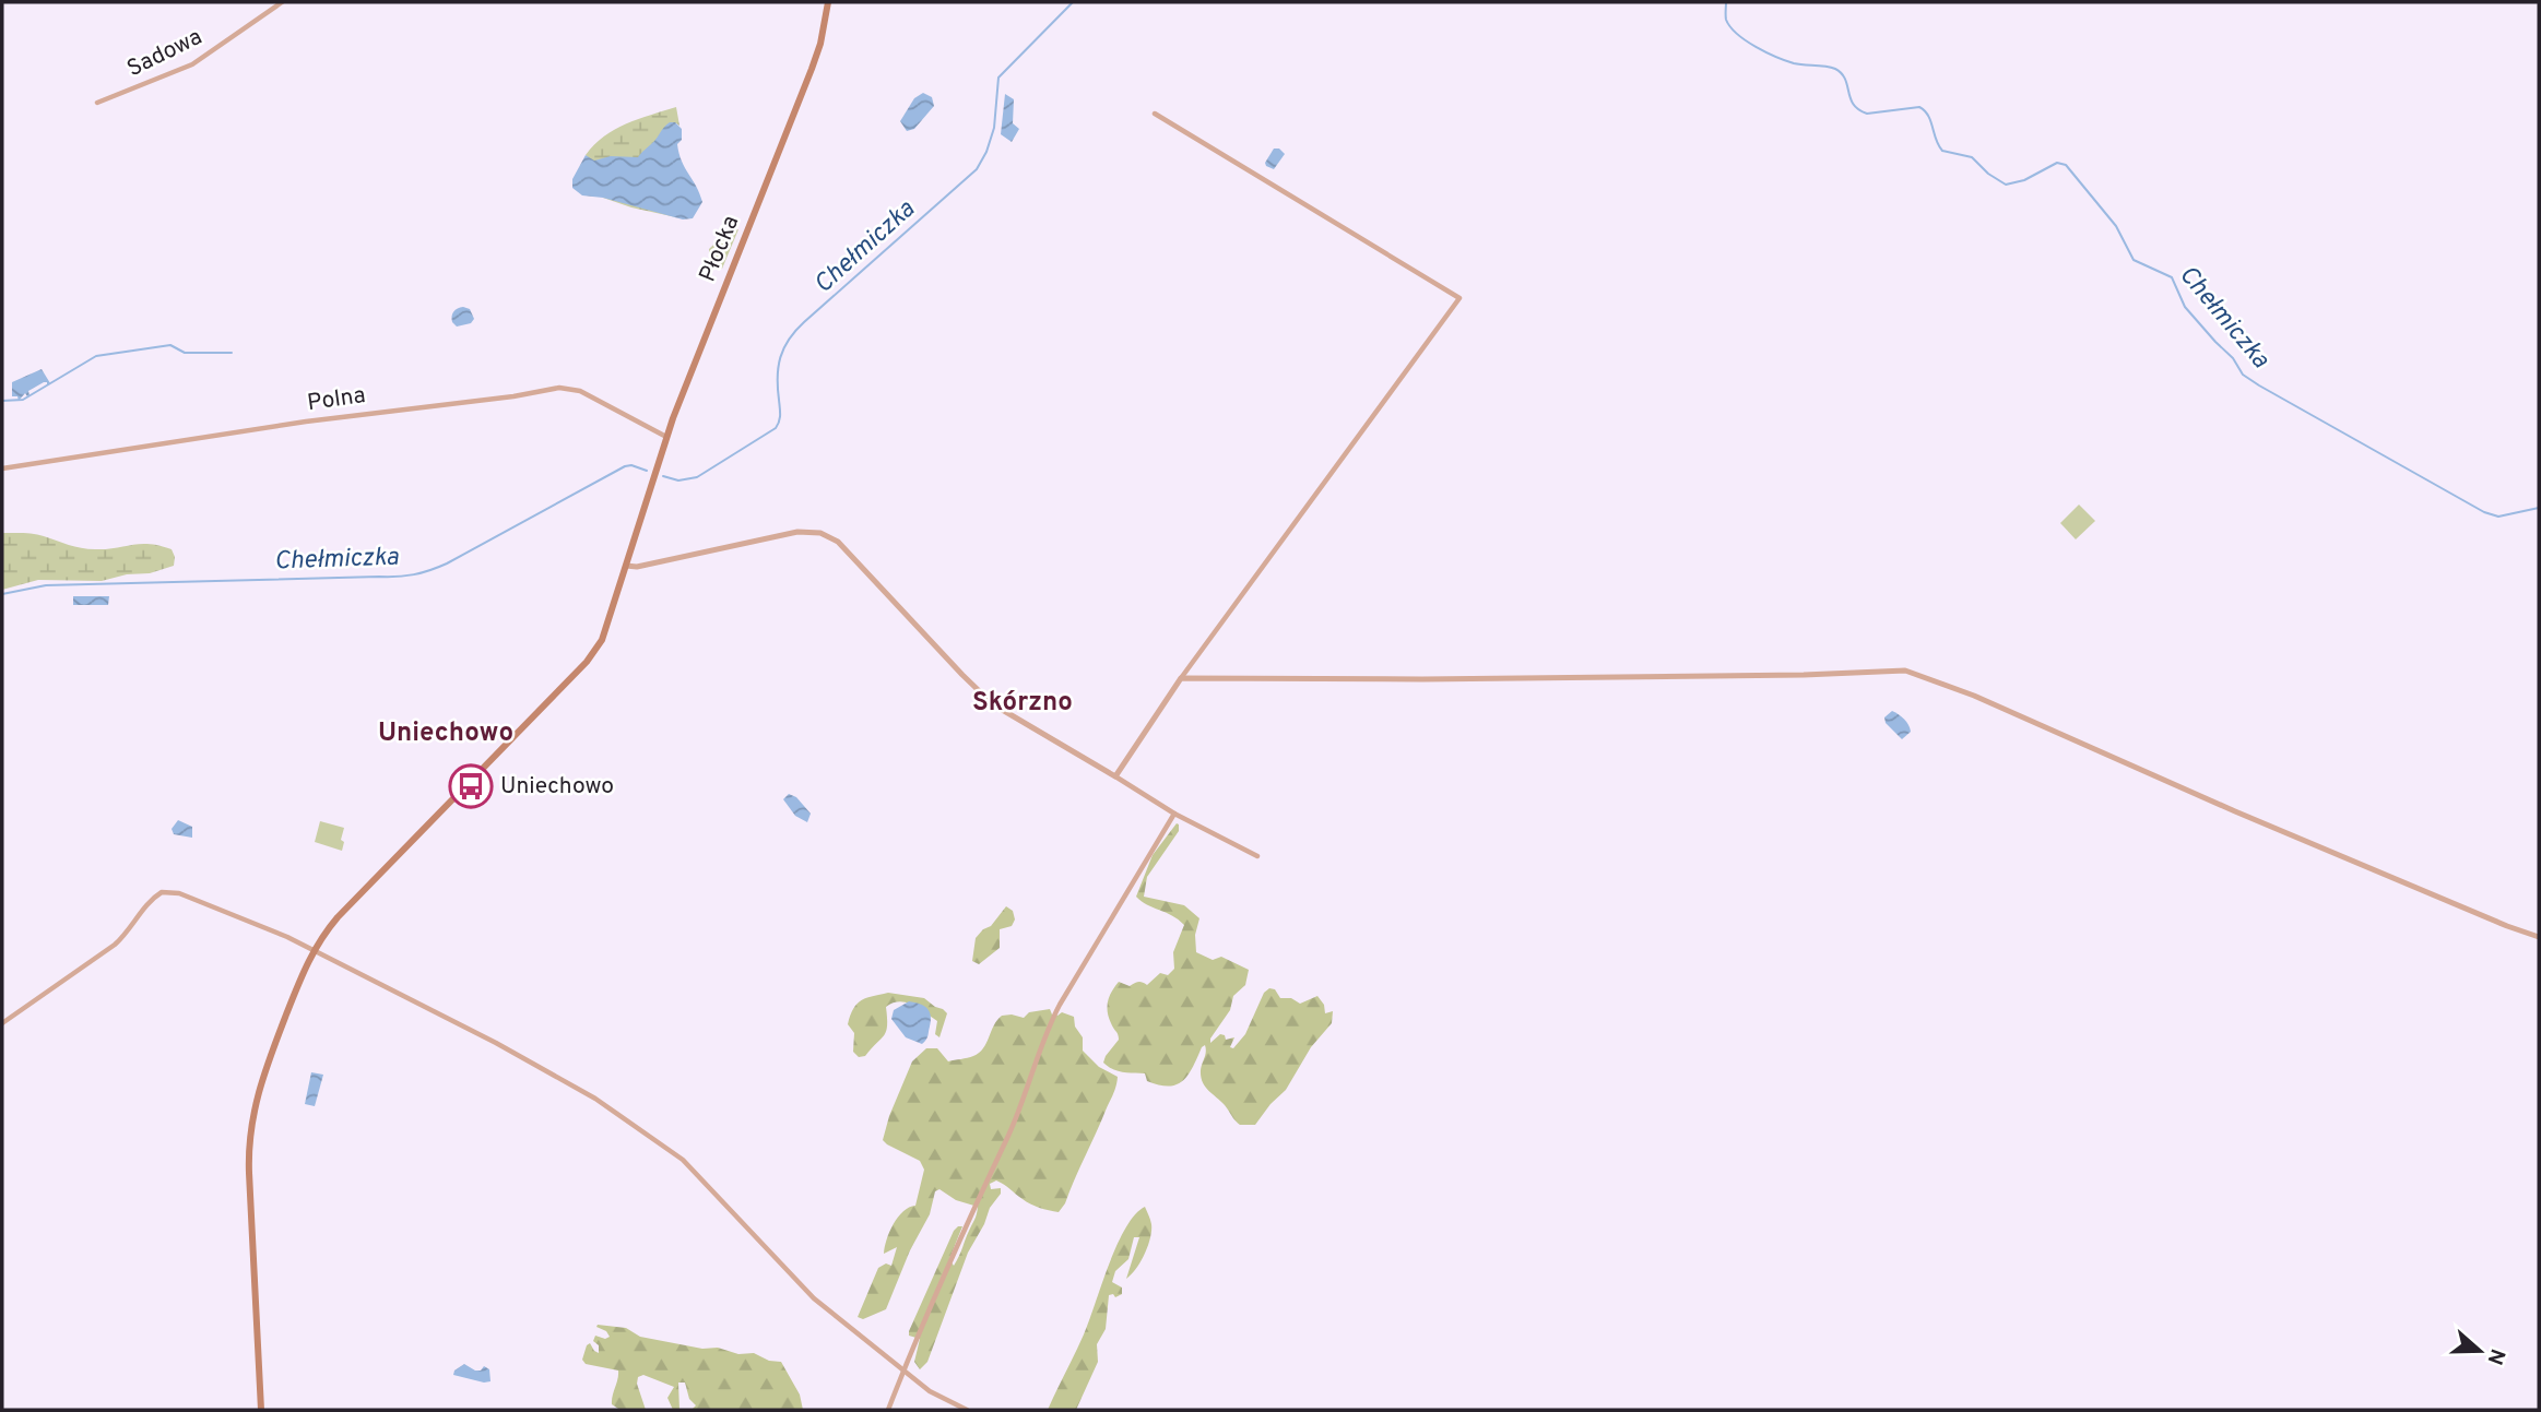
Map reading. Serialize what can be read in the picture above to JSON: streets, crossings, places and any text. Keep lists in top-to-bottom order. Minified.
{"streets":{"main road":["Płocka"],"street":["Sadowa","Polna"]},"crossings":[["Płocka","Polna"]],"districts":["Skórzno","Uniechowo"],"water":["Chełmiczka"],"places":{"bus stop":["Uniechowo"]},"north":"right"}
